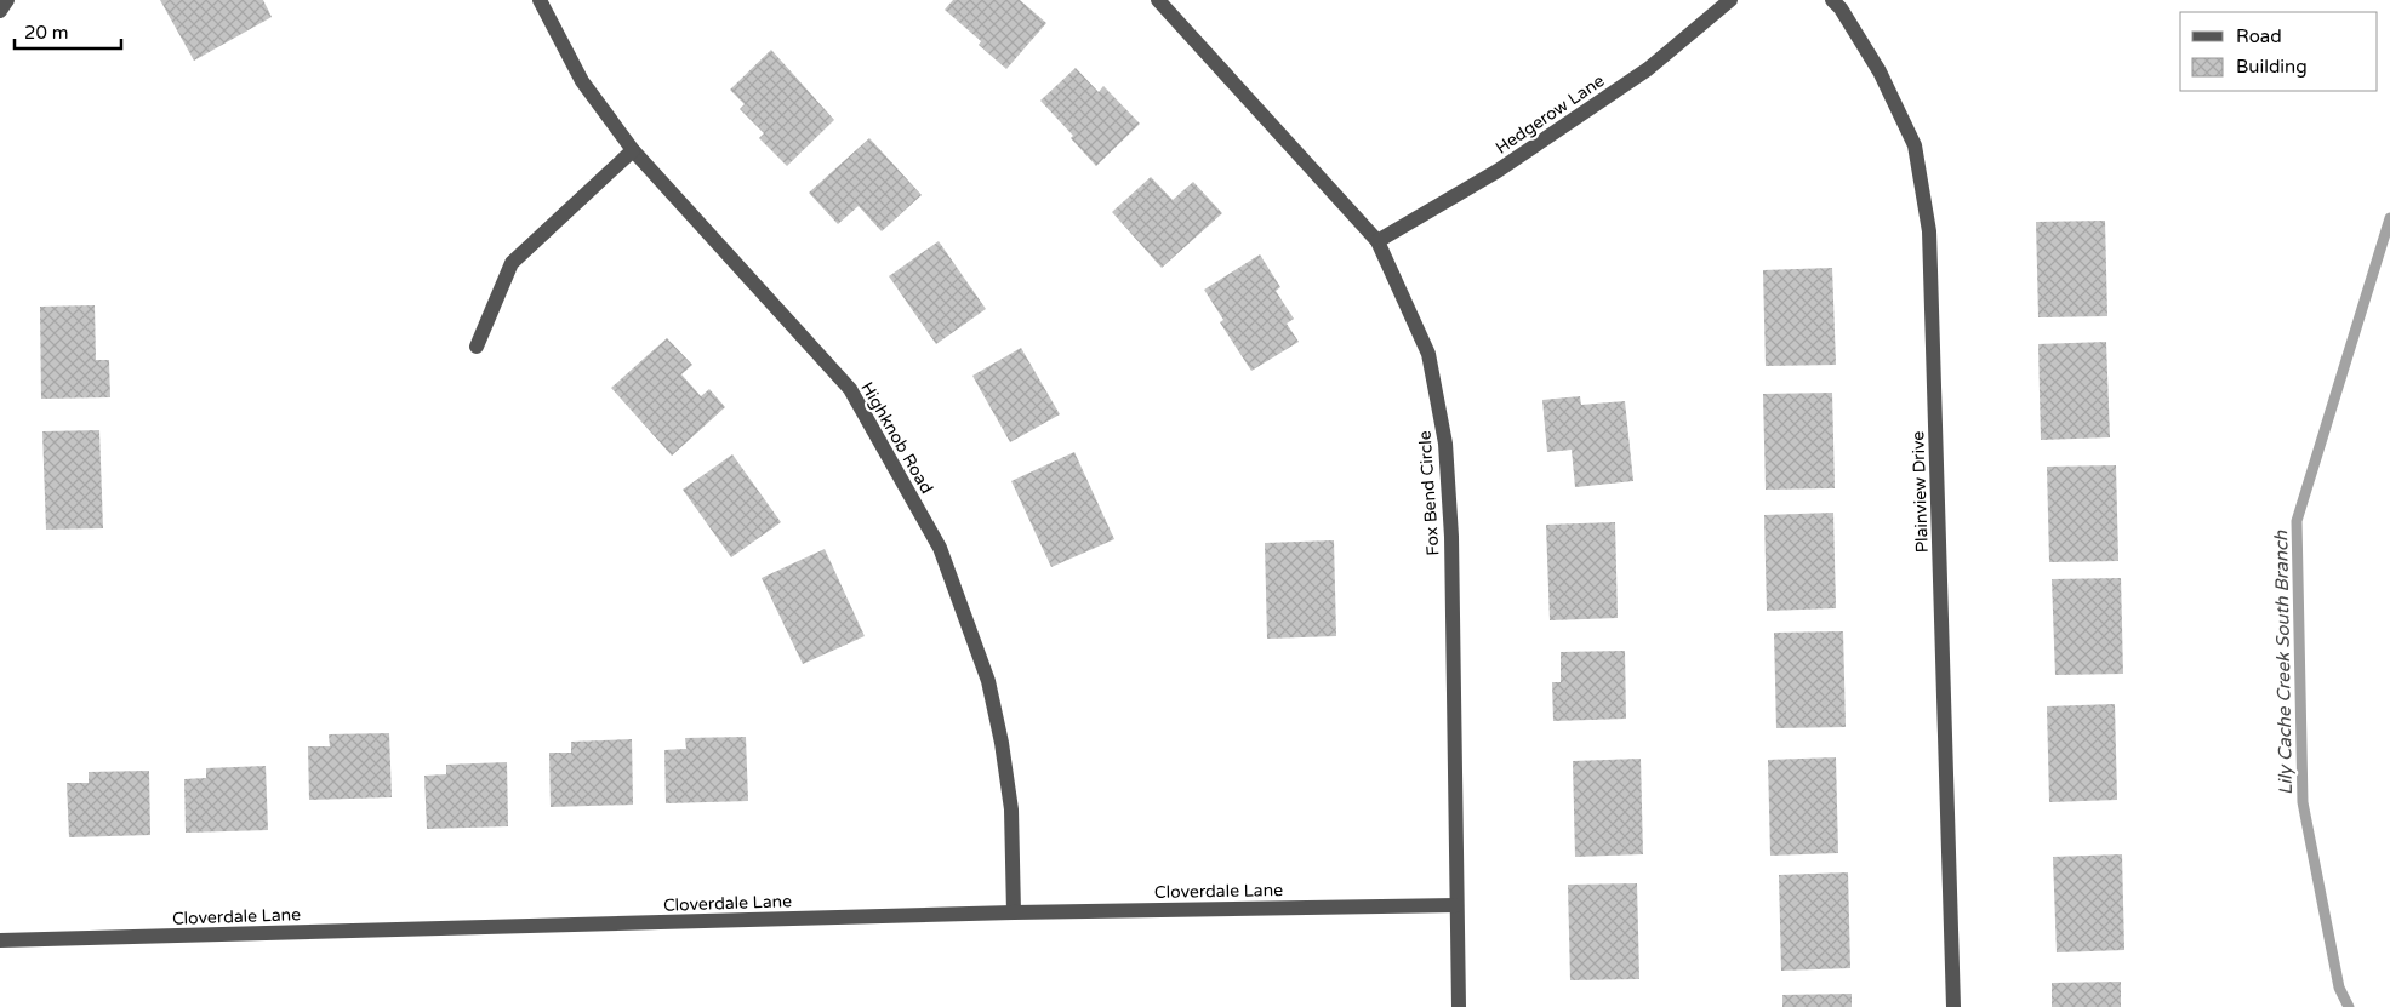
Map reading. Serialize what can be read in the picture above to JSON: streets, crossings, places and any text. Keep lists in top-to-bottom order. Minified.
{"streets":{"street":["Hedgerow Lane","Highknob Road","Plainview Drive","Fox Bend Circle","Cloverdale Lane"]},"crossings":[["Hedgerow Lane","Fox Bend Circle"],["Highknob Road","Cloverdale Lane"],["Fox Bend Circle","Cloverdale Lane"]],"water":["Lily Cache Creek South Branch"],"legend":["Road","Building"],"scale_bar":"20 m"}
